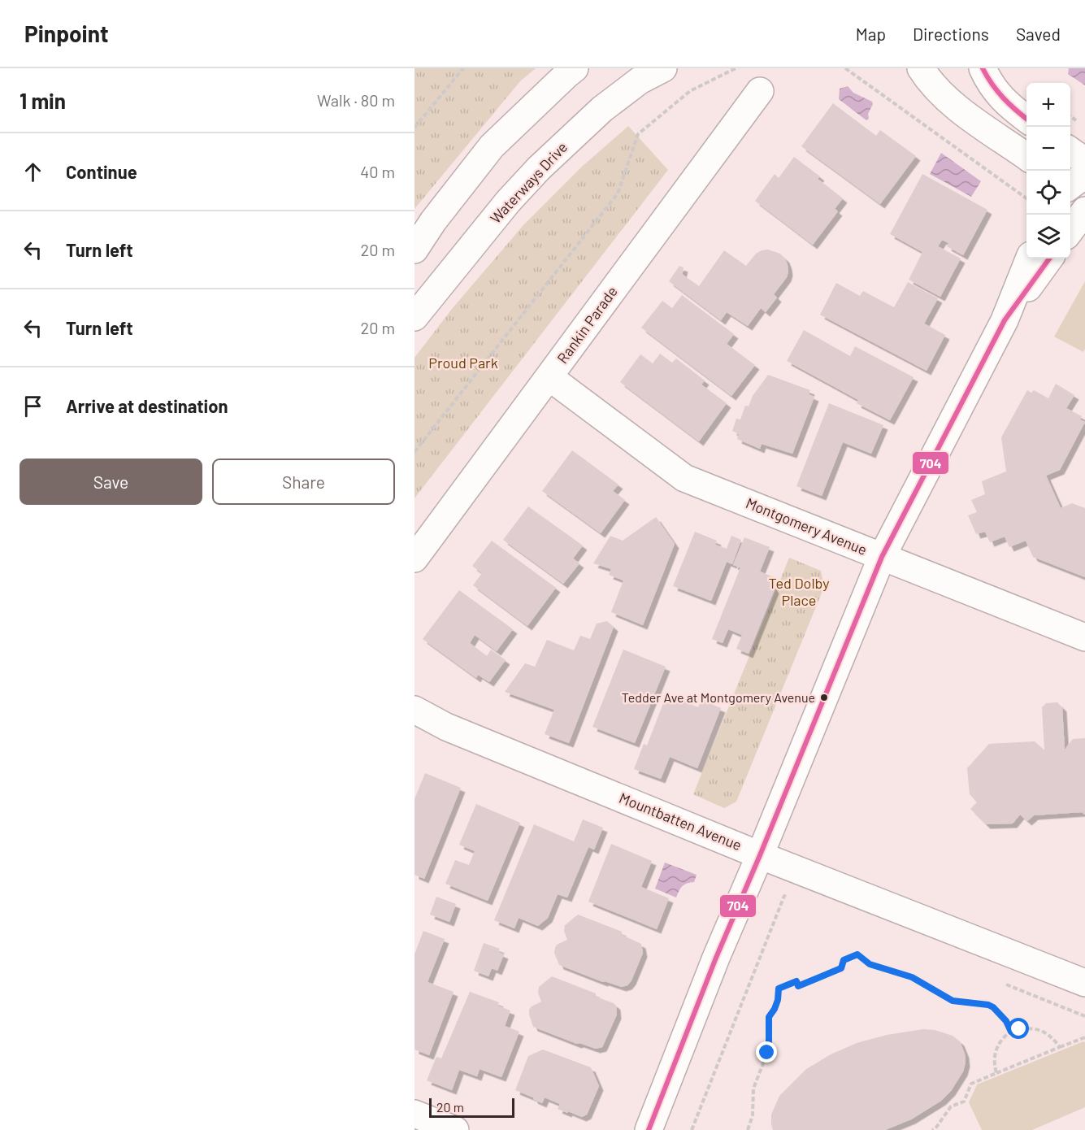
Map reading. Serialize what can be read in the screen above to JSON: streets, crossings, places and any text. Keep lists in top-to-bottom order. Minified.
{"streets":{"street":["Waterways Drive","Rankin Parade","Montgomery Avenue","Mountbatten Avenue"]},"crossings":[["Rankin Parade","Montgomery Avenue"]],"parks":["Proud Park","Ted Dolby Place"],"places":["Tedder Ave at Montgomery Avenue"],"lines":["transit line 704"],"scale_bar":"20 m","page":{"header":"Pinpoint","nav":["Map","Directions","Saved"],"heading":["1 min","Walk · 80 m"],"map_buttons":["+","−"],"list":[["Continue","40 m"],["Turn left","20 m"],["Turn left","20 m"],"Arrive at destination"],"buttons":["Save","Share"],"scale":"20 m"}}
